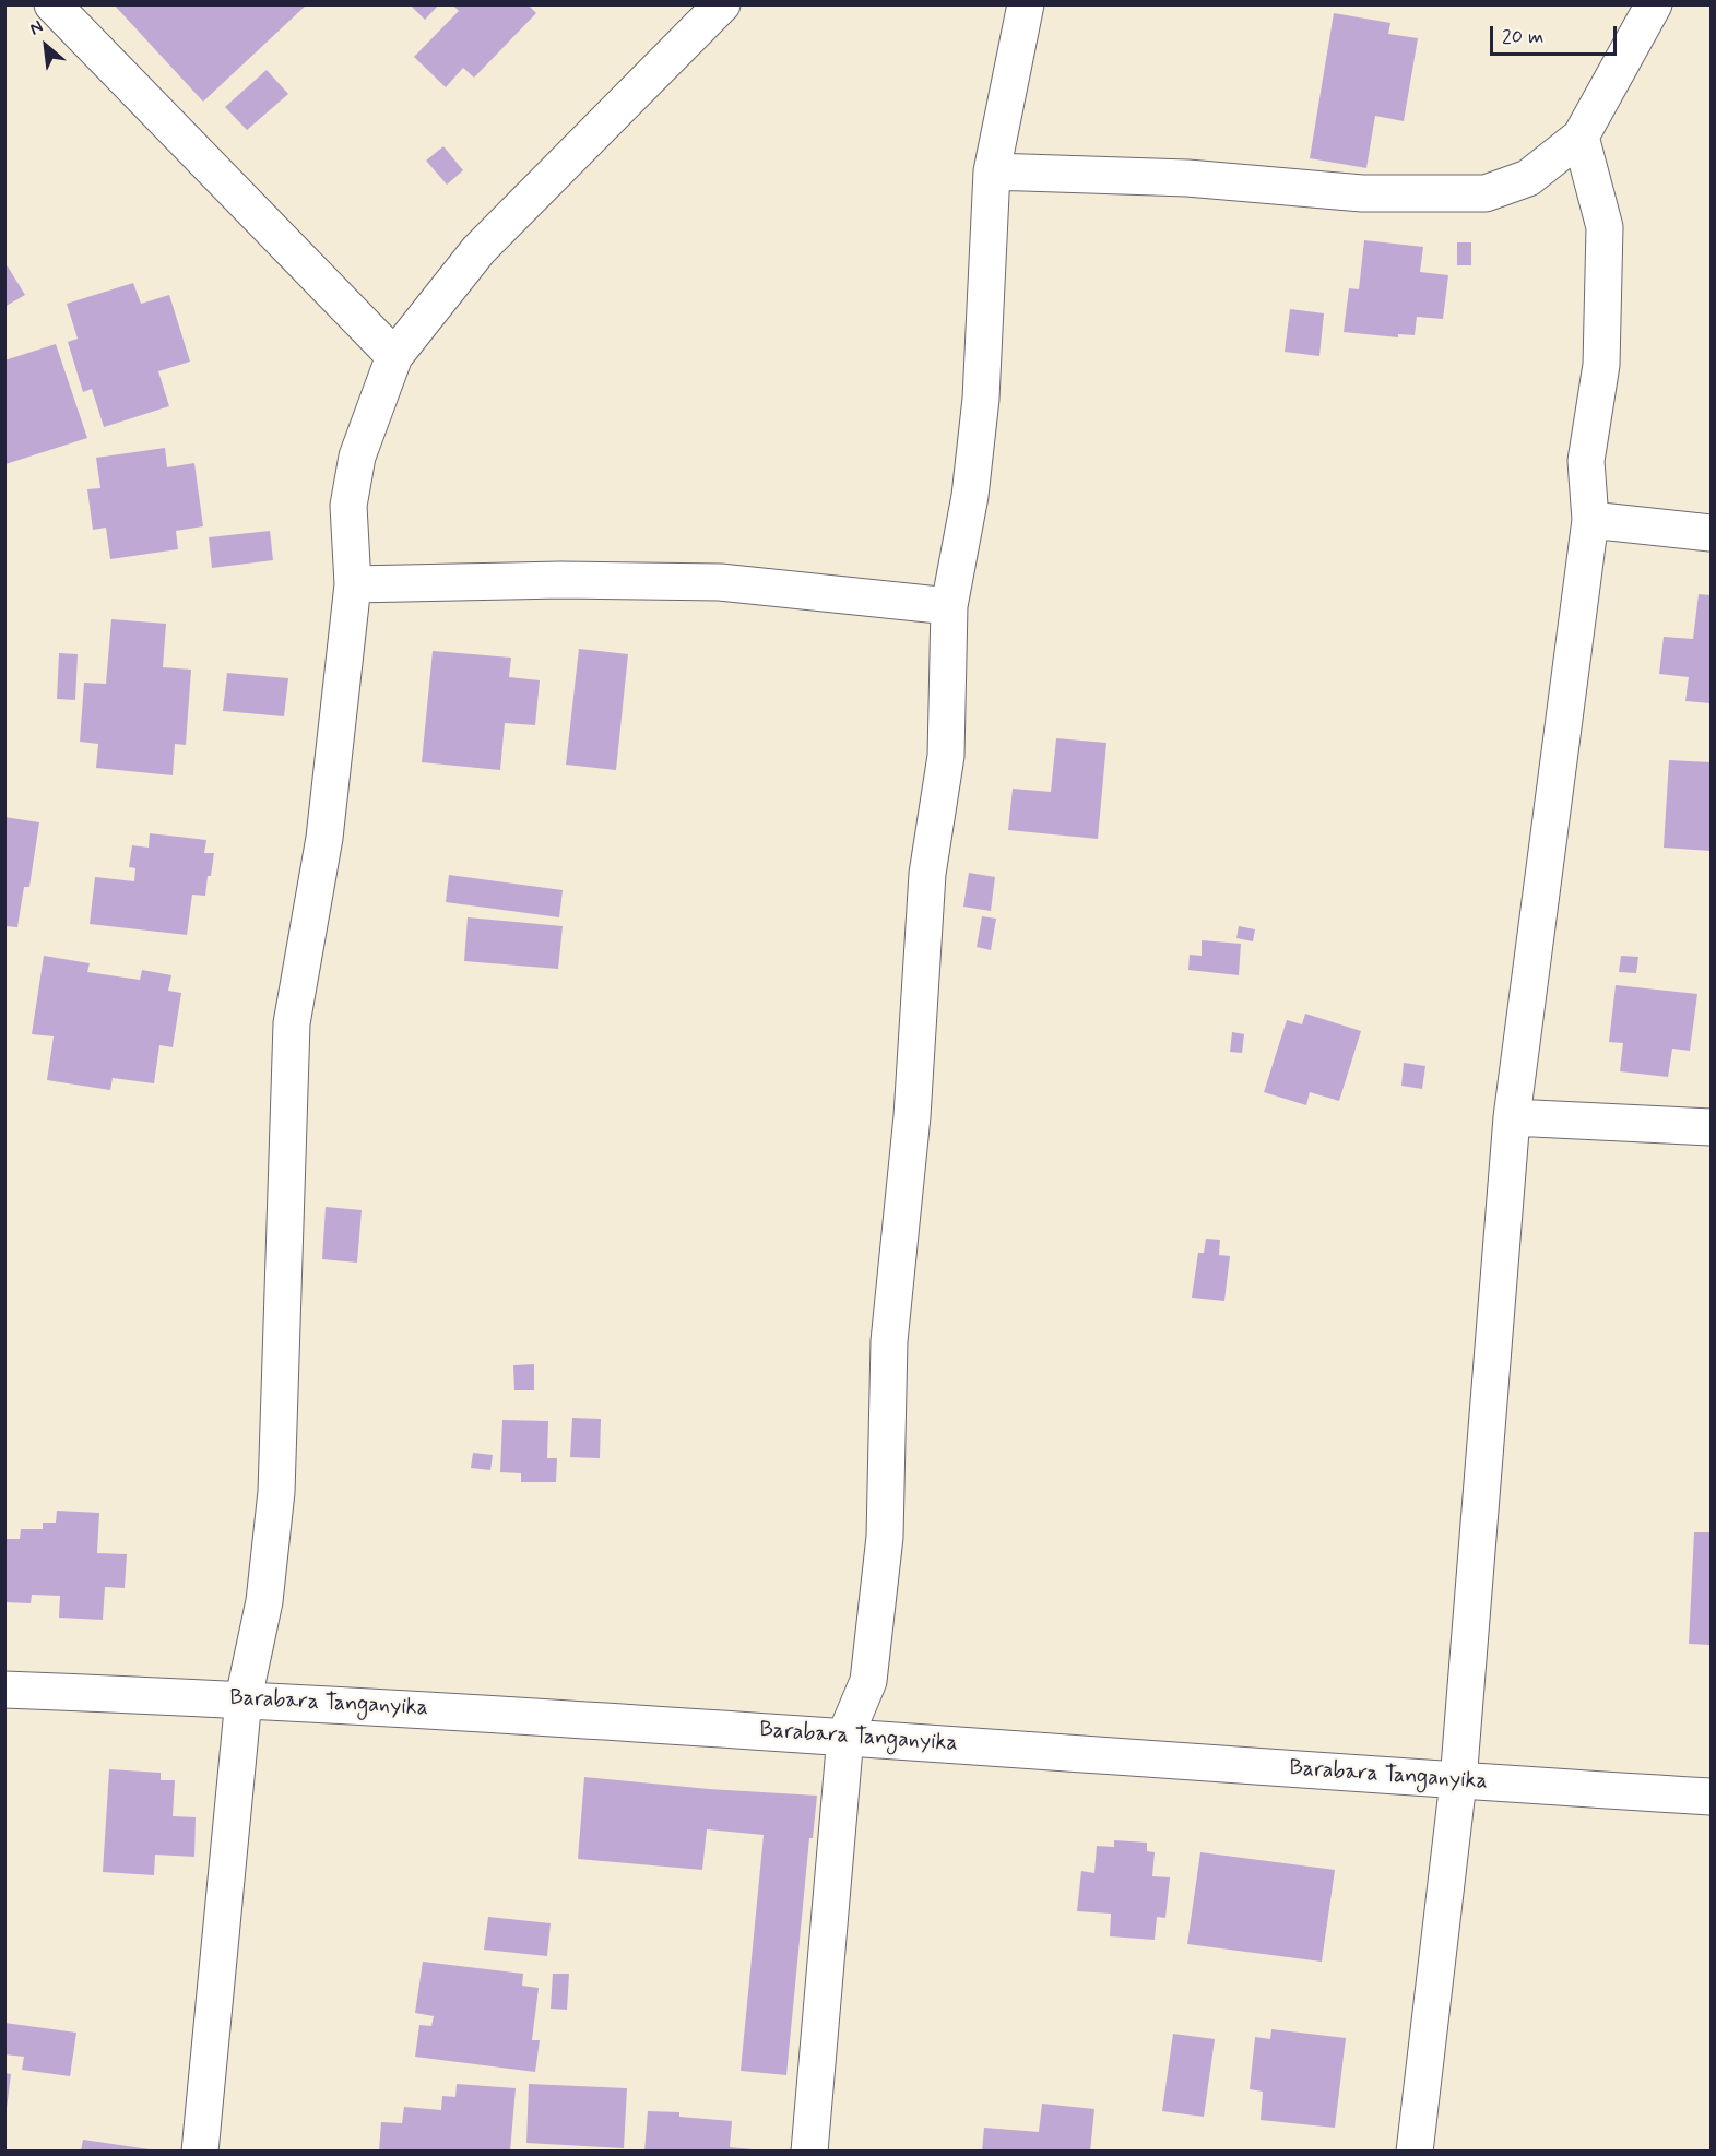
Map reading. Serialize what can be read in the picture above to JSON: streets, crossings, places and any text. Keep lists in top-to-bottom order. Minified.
{"streets":{"street":["Barabara Tanganyika"]},"scale_bar":"20 m","north":"top left"}
